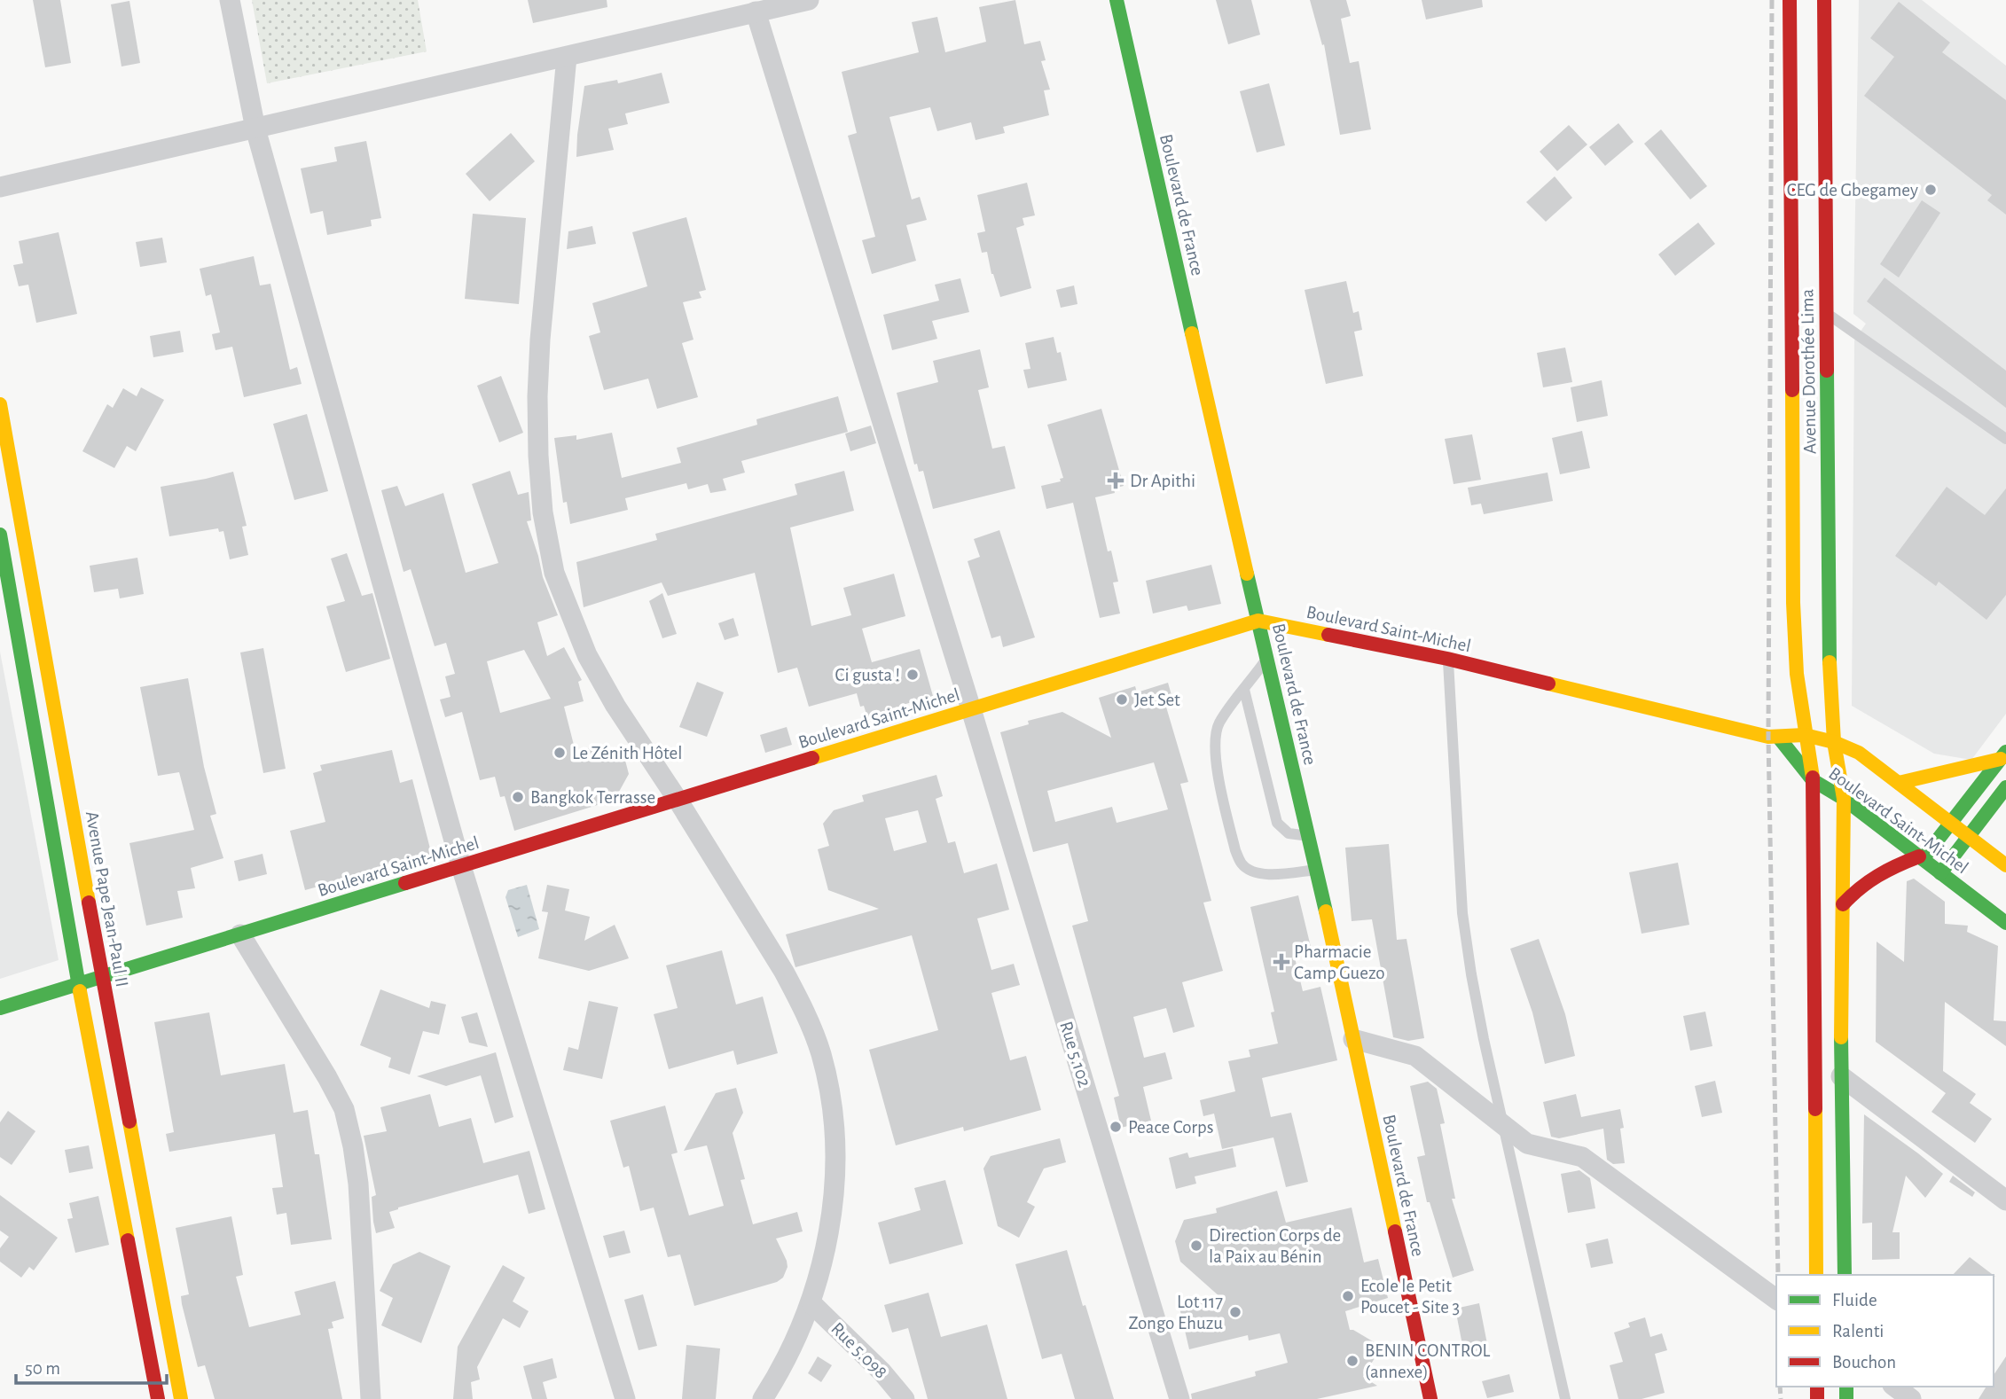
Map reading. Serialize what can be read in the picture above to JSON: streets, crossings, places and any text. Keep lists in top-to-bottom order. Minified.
{"streets":{"main road":["Boulevard de France","Avenue Dorothée Lima","Boulevard Saint-Michel","Avenue Pape Jean-Paul II"],"street":["Rue 5.102","Rue 5.098"]},"crossings":[["Boulevard de France","Boulevard Saint-Michel"],["Avenue Dorothée Lima","Boulevard Saint-Michel"],["Boulevard Saint-Michel","Avenue Pape Jean-Paul II"],["Boulevard Saint-Michel","Rue 5.102"]],"places":{"other":["CEG de Gbegamey","Ci gusta !","Jet Set","Le Zénith Hôtel","Bangkok Terrasse","Peace Corps","Direction Corps de la Paix au Bénin","Ecole le Petit Poucet - Site 3","Lot 117 Zongo Ehuzu","BENIN CONTROL (annexe)"],"health":["Dr Apithi","Pharmacie Camp Guezo"]},"legend":["Fluide","Ralenti","Bouchon"],"scale_bar":"50 m"}
